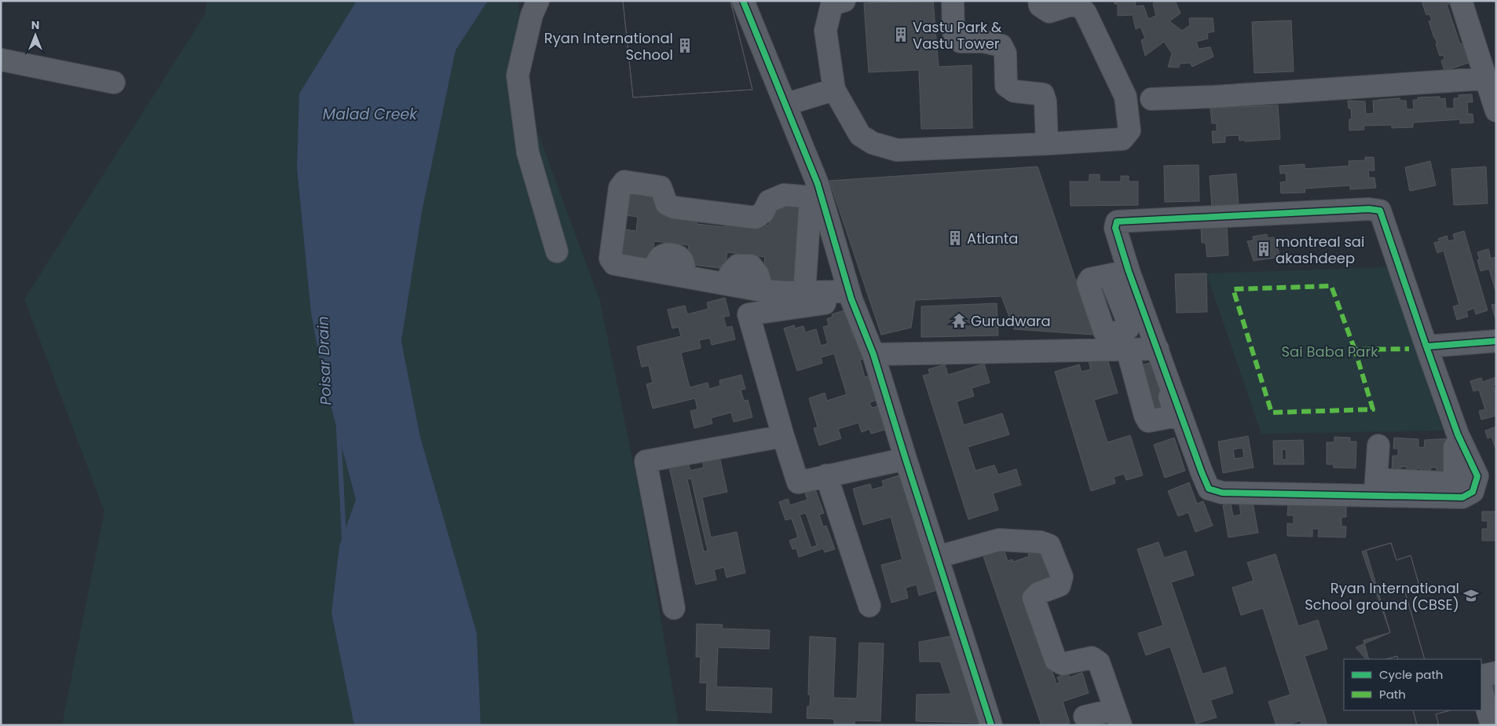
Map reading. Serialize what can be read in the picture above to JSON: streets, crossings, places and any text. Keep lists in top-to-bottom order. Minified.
{"water":["Malad Creek","Poisar Drain"],"parks":["Sai Baba Park"],"places":{"building":["Vastu Park & Vastu Tower","Ryan International School","Atlanta","montreal sai akashdeep"],"temple":["Gurudwara"],"school or university":["Ryan International School ground (CBSE)"]},"legend":["Cycle path","Path"],"north":"top"}
